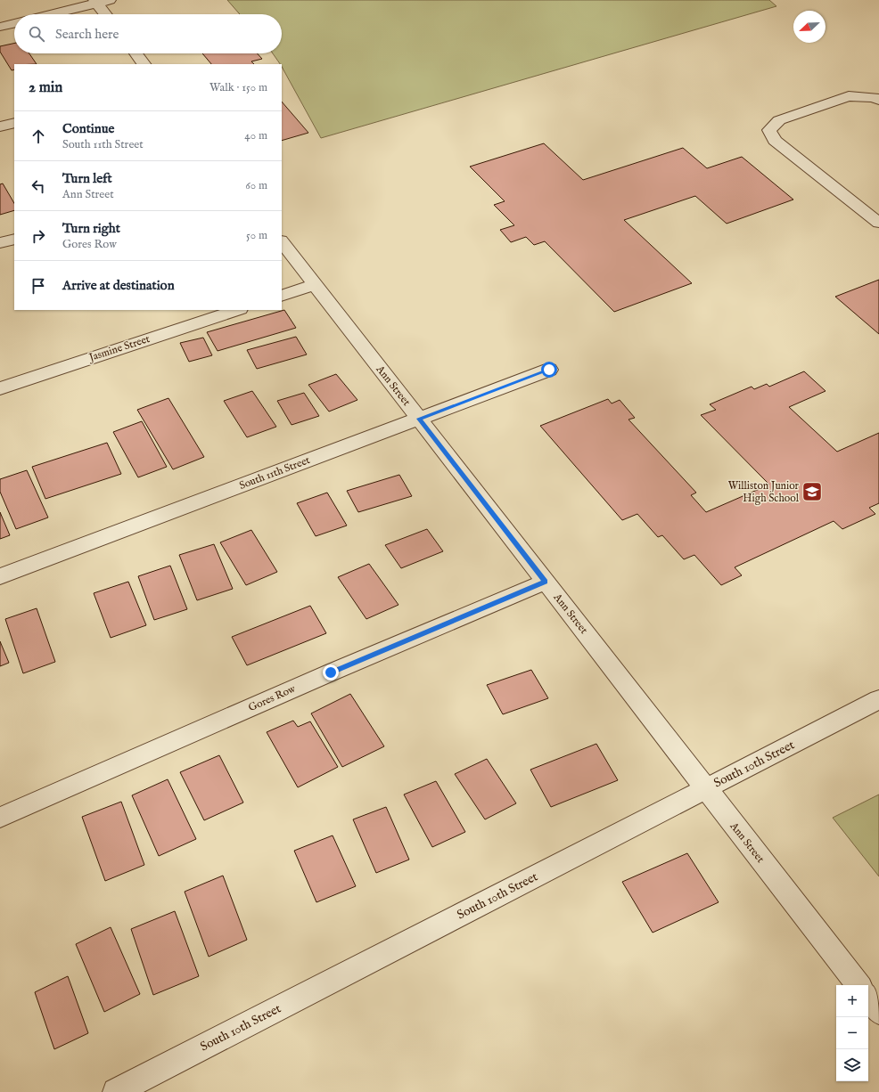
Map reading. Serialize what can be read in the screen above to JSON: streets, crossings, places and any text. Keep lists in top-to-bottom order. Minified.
{"streets":{"street":["Jasmine Street","Ann Street","South 11th Street","Gores Row","South 10th Street"]},"crossings":[["Ann Street","South 11th Street"],["Ann Street","Gores Row"],["Ann Street","South 10th Street"]],"places":{"school or university":["Williston Junior High School"]},"north":"bottom left","page":{"search":"Search here","heading":["2 min","Walk · 150 m"],"list":[["Continue","South 11th Street","40 m"],["Turn left","Ann Street","60 m"],["Turn right","Gores Row","50 m"],"Arrive at destination"],"map_buttons":["+","−"]}}
